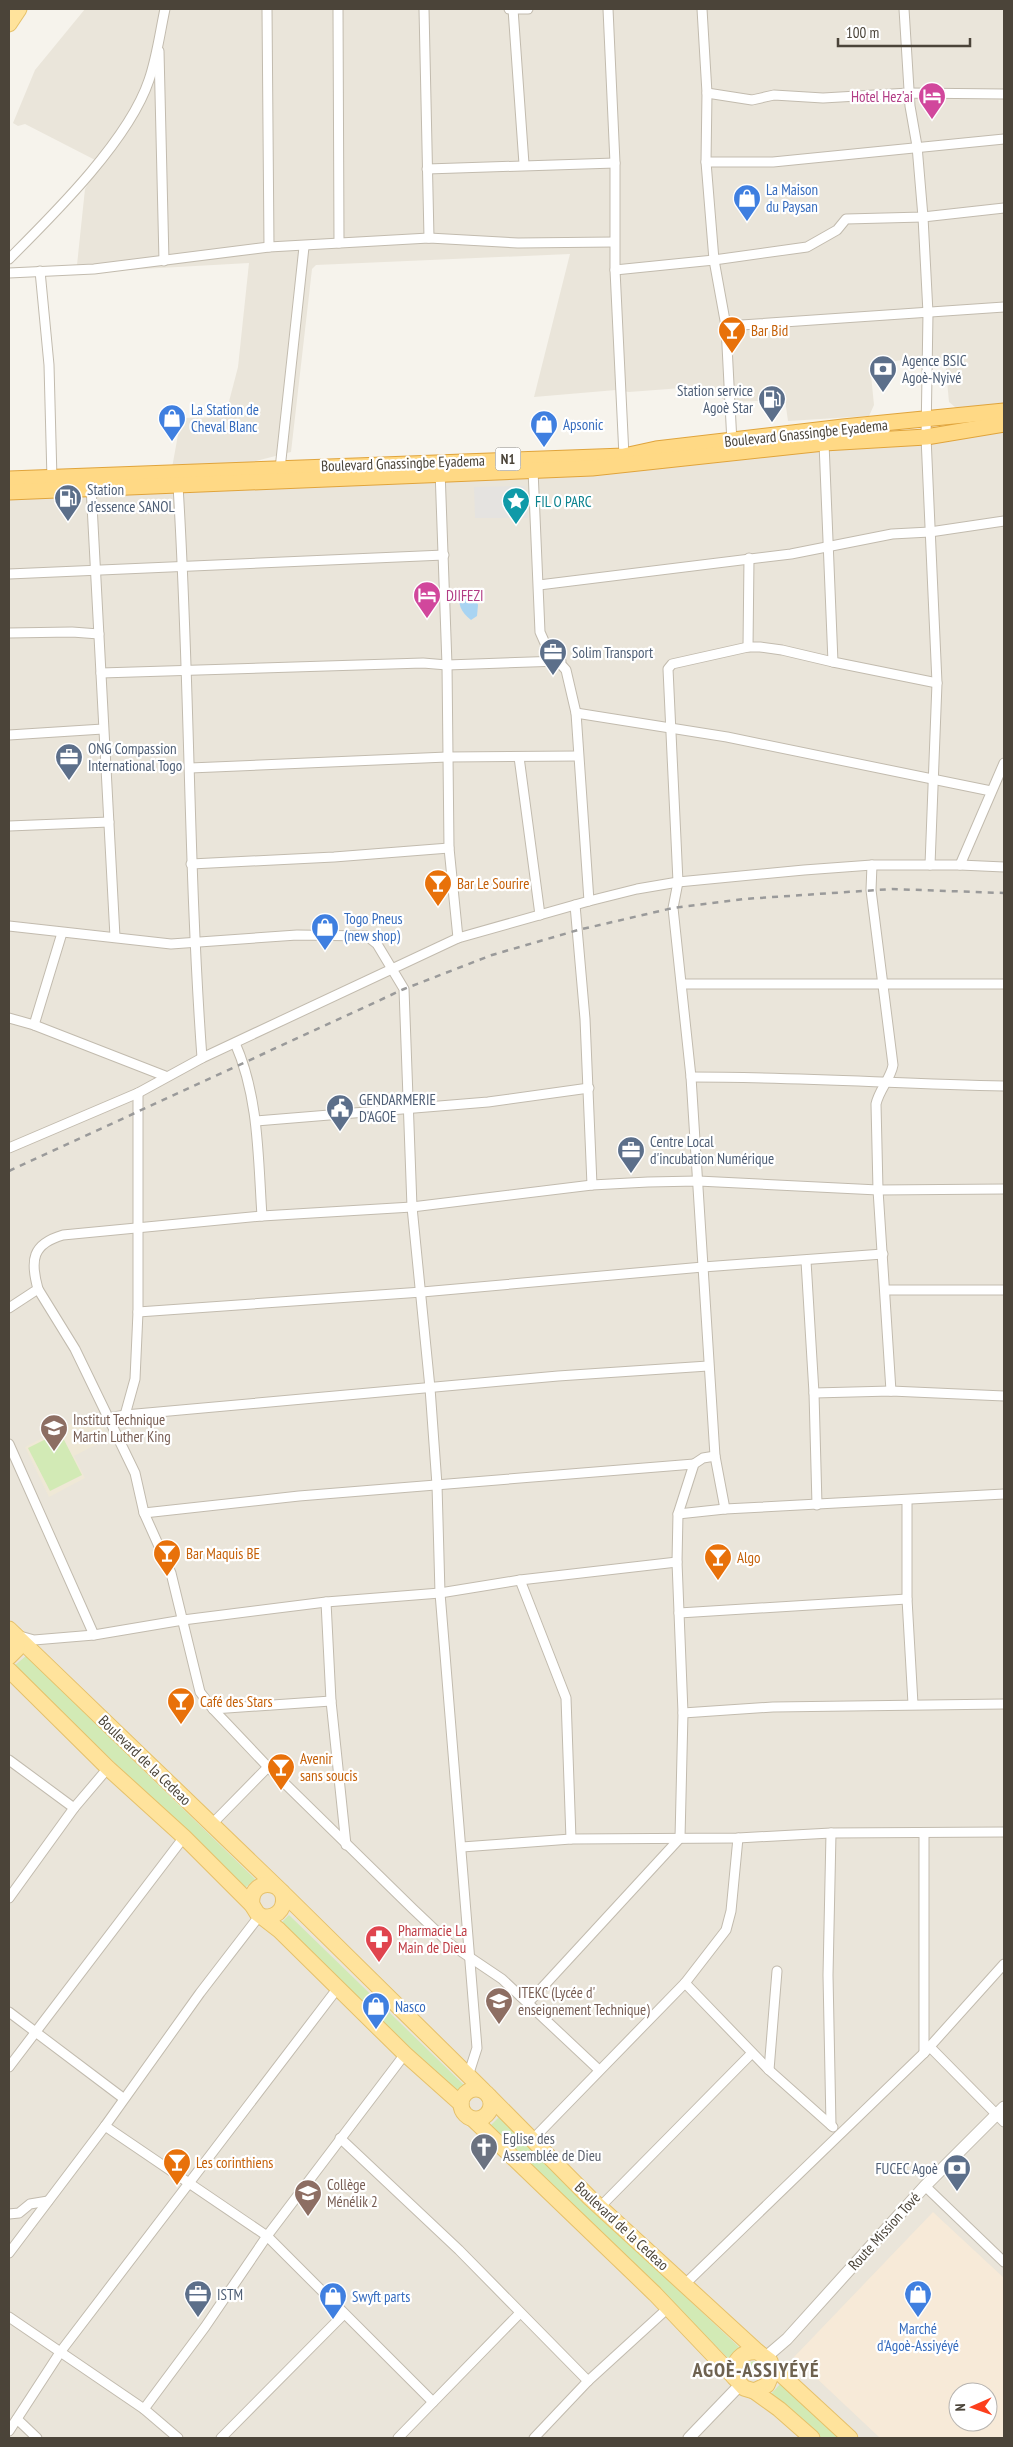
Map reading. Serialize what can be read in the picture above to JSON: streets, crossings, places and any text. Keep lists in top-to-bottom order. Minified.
{"streets":{"highway":["Boulevard Gnassingbe Eyadema","N1"],"main road":["Boulevard de la Cedeao"],"street":["Route Mission Tové"]},"crossings":[["Boulevard de la Cedeao","Route Mission Tové"]],"districts":["AGOÈ-ASSIYÉYÉ"],"places":{"hotel":["Hotel Hez'ai","DJIFEZI"],"shop":["La Maison du Paysan","La Station de Cheval Blanc","Apsonic","Togo Pneus (new shop)","Nasco","Marché d'Agoè-Assiyéyé","Swyft parts"],"bar":["Bar Bid","Bar Le Sourire","Bar Maquis BE","Algo","Café des Stars","Avenir sans soucis","Les corinthiens"],"bank":["Agence BSIC Agoè-Nyivé","FUCEC Agoè"],"fuel station":["Station service Agoè Star","Station d'essence SANOL"],"place":["FIL O PARC"],"office":["Solim Transport","ONG Compassion International Togo","Centre Local d'incubation Numérique","ISTM"],"public building":["GENDARMERIE D'AGOE"],"school or university":["Institut Technique Martin Luther King","ITEKC (Lycée d' enseignement Technique)","Collège Ménélik 2"],"pharmacy":["Pharmacie La Main de Dieu"],"church":["Eglise des Assemblée de Dieu"]},"scale_bar":"100 m","north":"left"}
